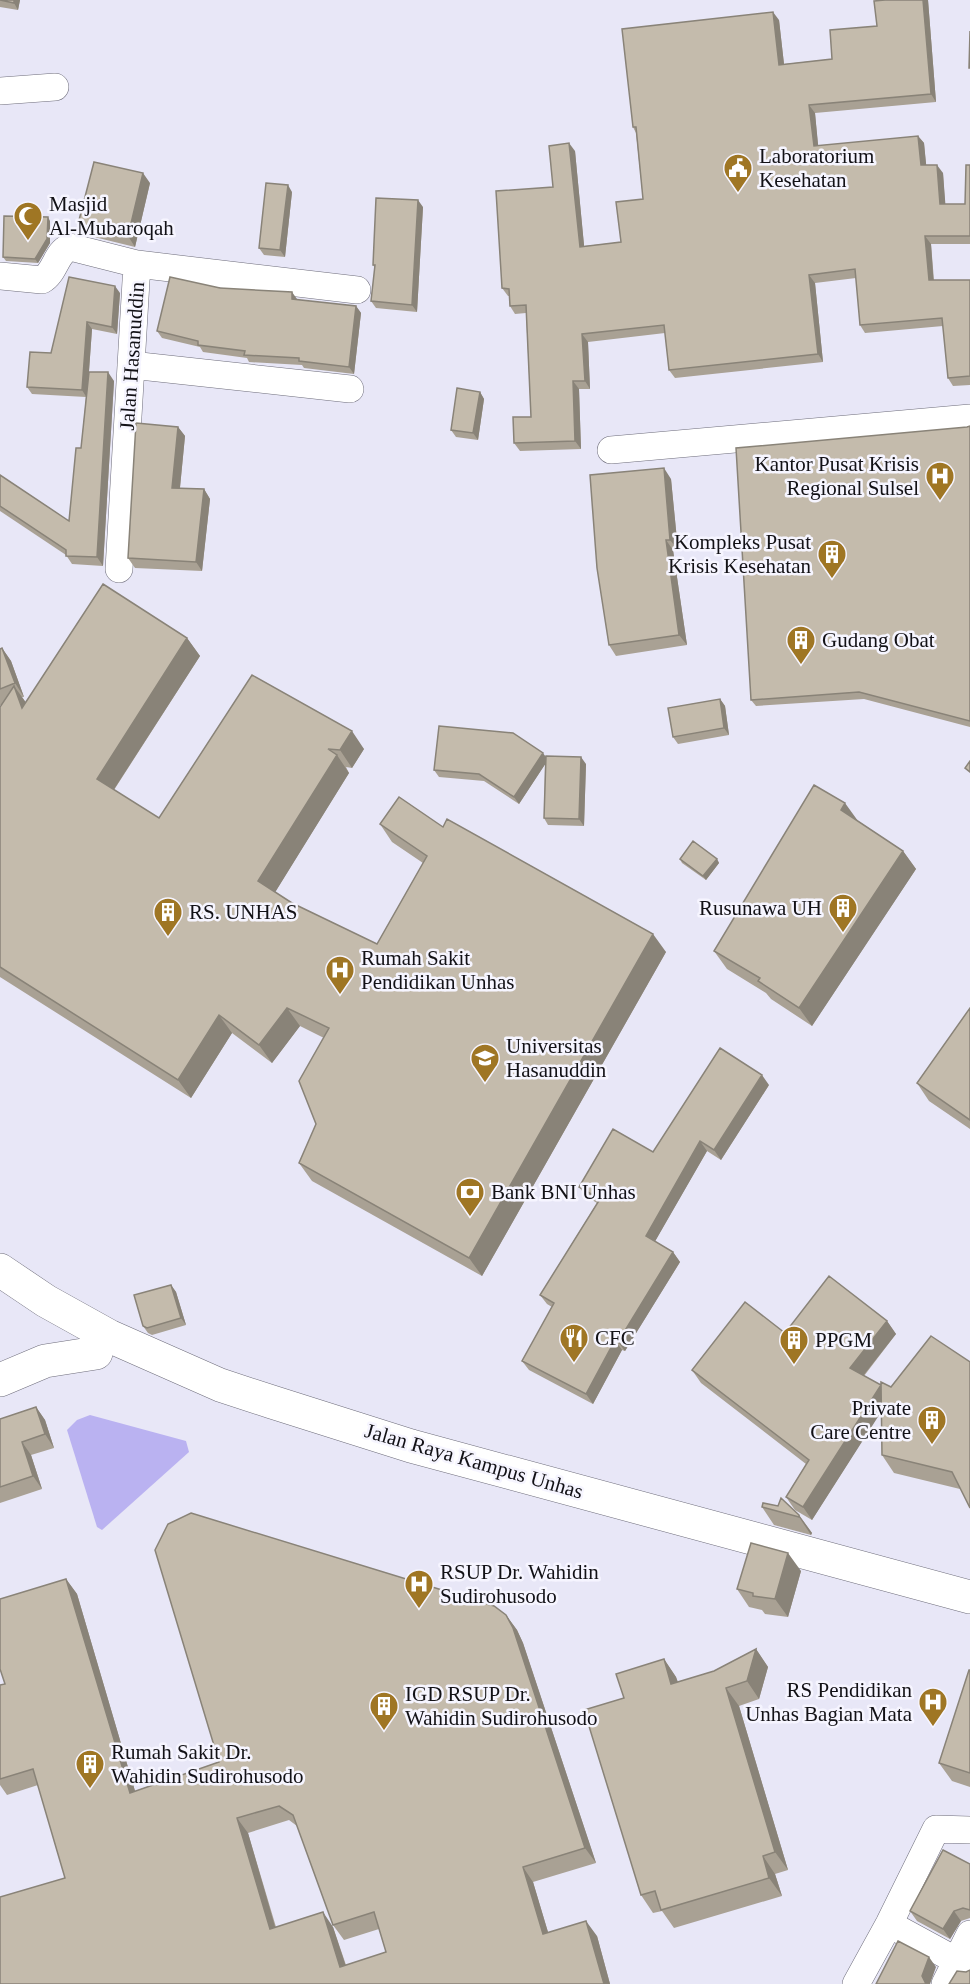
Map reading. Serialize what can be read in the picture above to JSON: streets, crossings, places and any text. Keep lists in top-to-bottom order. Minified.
{"streets":{"street":["Jalan Hasanuddin","Jalan Raya Kampus Unhas"]},"places":{"public building":["Laboratorium Kesehatan"],"mosque":["Masjid Al-Mubaroqah"],"hospital":["Kantor Pusat Krisis Regional Sulsel","Rumah Sakit Pendidikan Unhas","RSUP Dr. Wahidin Sudirohusodo","RS Pendidikan Unhas Bagian Mata"],"building":["Kompleks Pusat Krisis Kesehatan","Gudang Obat","Rusunawa UH","RS. UNHAS","PPGM","Private Care Centre","IGD RSUP Dr. Wahidin Sudirohusodo","Rumah Sakit Dr. Wahidin Sudirohusodo"],"school or university":["Universitas Hasanuddin"],"bank":["Bank BNI Unhas"],"restaurant":["CFC"]}}
